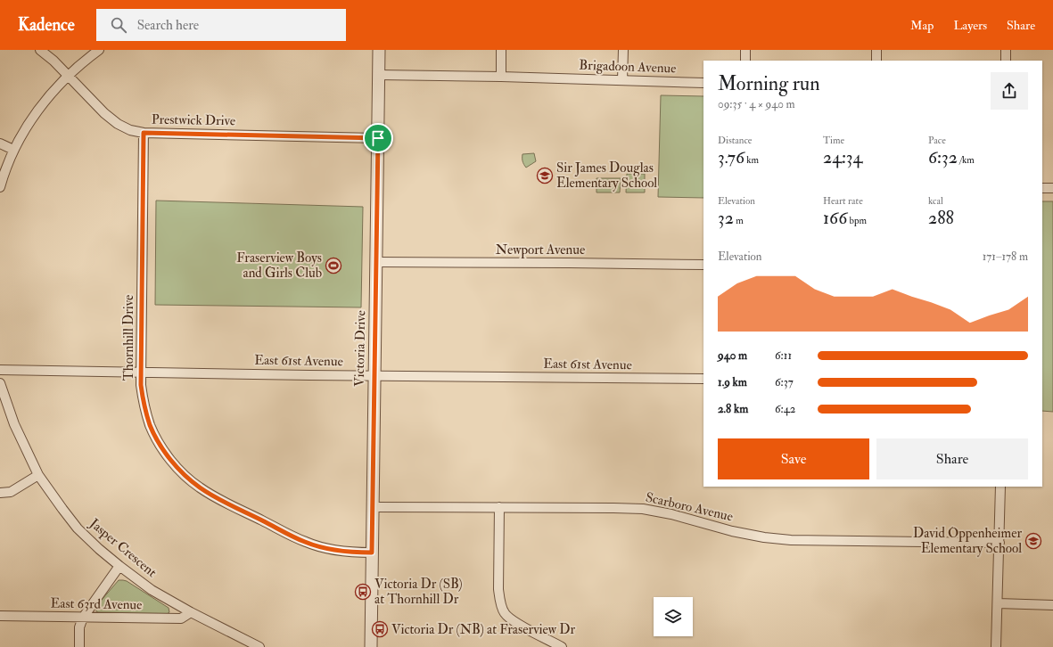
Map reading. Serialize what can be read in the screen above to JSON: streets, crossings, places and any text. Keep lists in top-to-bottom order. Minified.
{"streets":{"street":["Brigadoon Avenue","Prestwick Drive","Newport Avenue","Thornhill Drive","Victoria Drive","East 61st Avenue","Scarboro Avenue","Jasper Crescent","East 63rd Avenue"]},"crossings":[["Brigadoon Avenue","Victoria Drive"],["Prestwick Drive","Thornhill Drive"],["Prestwick Drive","Victoria Drive"],["Newport Avenue","Victoria Drive"],["Thornhill Drive","Victoria Drive"],["Thornhill Drive","East 61st Avenue"],["Victoria Drive","East 61st Avenue"],["Victoria Drive","Scarboro Avenue"],["Jasper Crescent","East 63rd Avenue"]],"places":{"school or university":["Sir James Douglas Elementary School","David Oppenheimer Elementary School"],"sports":["Fraserview Boys and Girls Club"],"bus stop":["Victoria Dr (SB) at Thornhill Dr","Victoria Dr (NB) at Fraserview Dr"]},"page":{"header":"Kadence","search":"Search here","nav":["Map","Layers","Share"],"heading":["Morning run","09:35 · 4 × 940 m"],"stats":[["Distance","3.76 km"],["Time","24:34"],["Pace","6:32 /km"],["Elevation","32 m"],["Heart rate","166 bpm"],["kcal","288"]],"chart":["Elevation","171–178 m"],"list":[{"name":"940 m","note":"6:11"},{"name":"1.9 km","note":"6:37"},{"name":"2.8 km","note":"6:42"}],"buttons":["Save","Share"]}}
